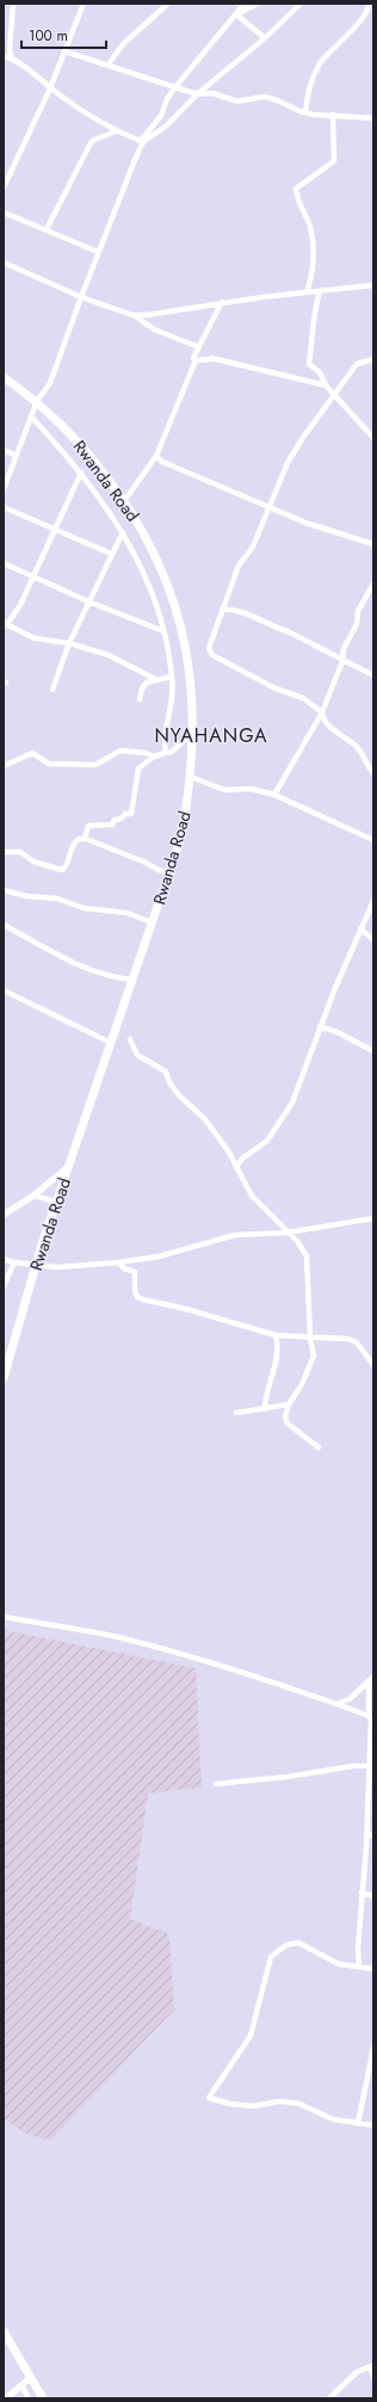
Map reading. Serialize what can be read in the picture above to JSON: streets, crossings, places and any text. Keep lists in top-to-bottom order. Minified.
{"streets":{"highway":["Rwanda Road"]},"districts":["NYAHANGA"],"scale_bar":"100 m"}
